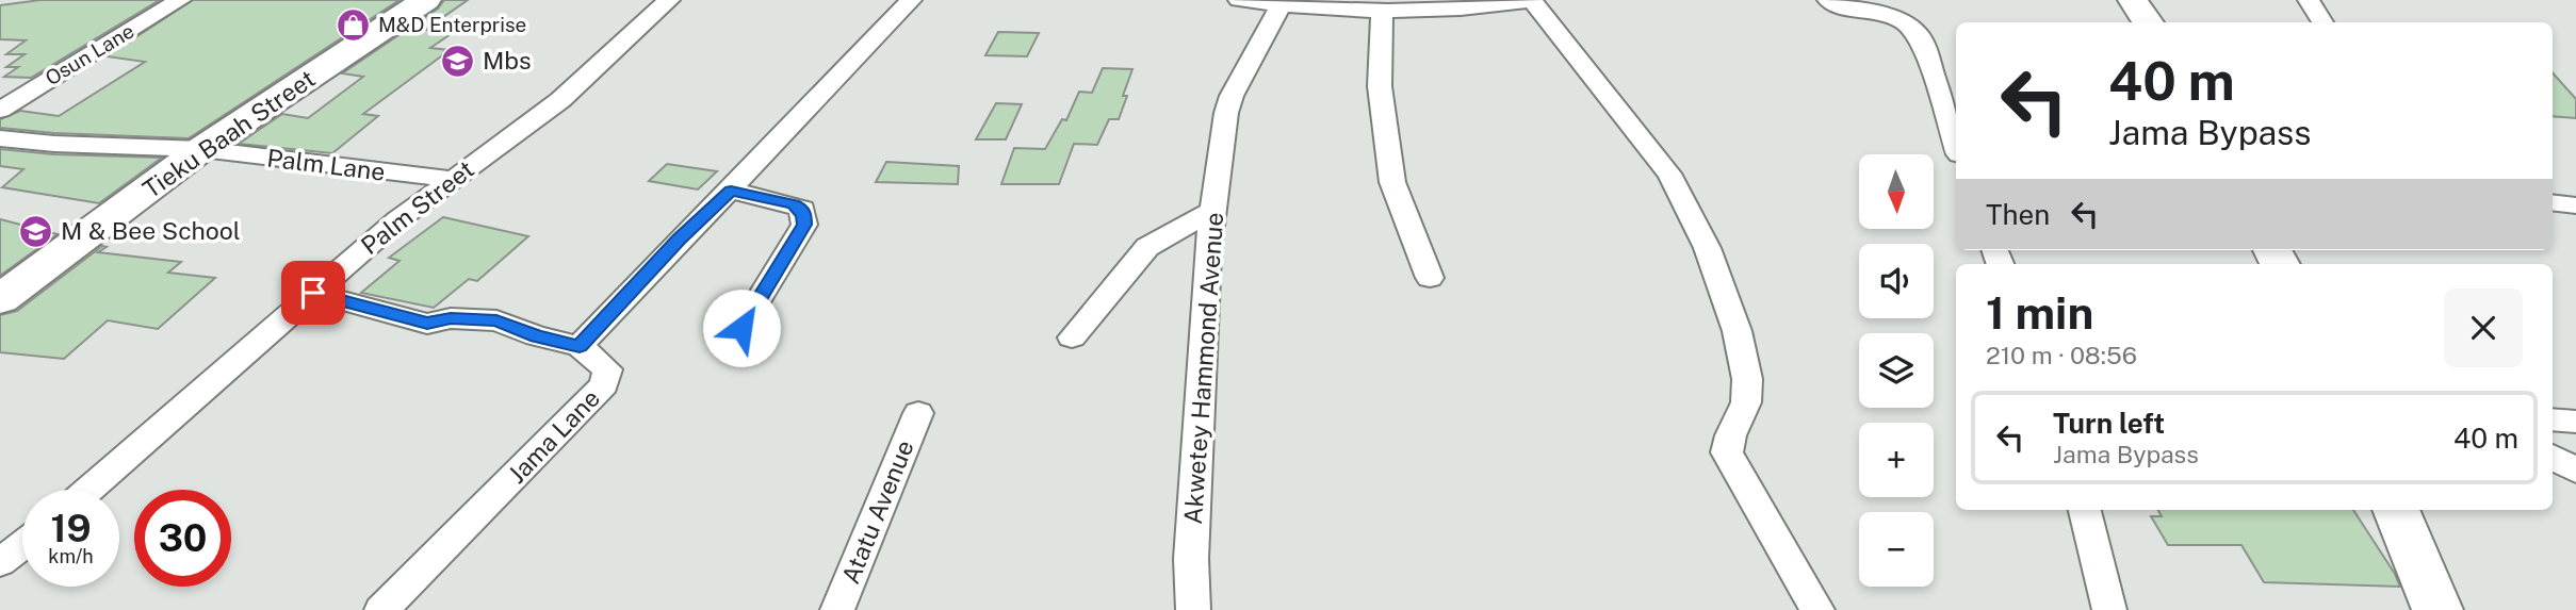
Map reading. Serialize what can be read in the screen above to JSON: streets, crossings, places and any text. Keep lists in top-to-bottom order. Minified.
{"streets":{"street":["Osun Lane","Tieku Baah Street","Palm Lane","Palm Street","Akwetey Hammond Avenue","Jama Lane","Atatu Avenue"]},"crossings":[["Tieku Baah Street","Palm Lane"],["Palm Lane","Palm Street"]],"places":{"shop":["M&D Enterprise"],"school or university":["Mbs","M & Bee School"]},"north":"bottom","page":{"turn":["40 m","Jama Bypass"],"map_buttons":["+","−"],"then":"Then","heading":["1 min","210 m · 08:56"],"list":[{"name":"Turn left","note":"Jama Bypass","value":"40 m"}],"speed":"19 km/h","limit":"30"}}
